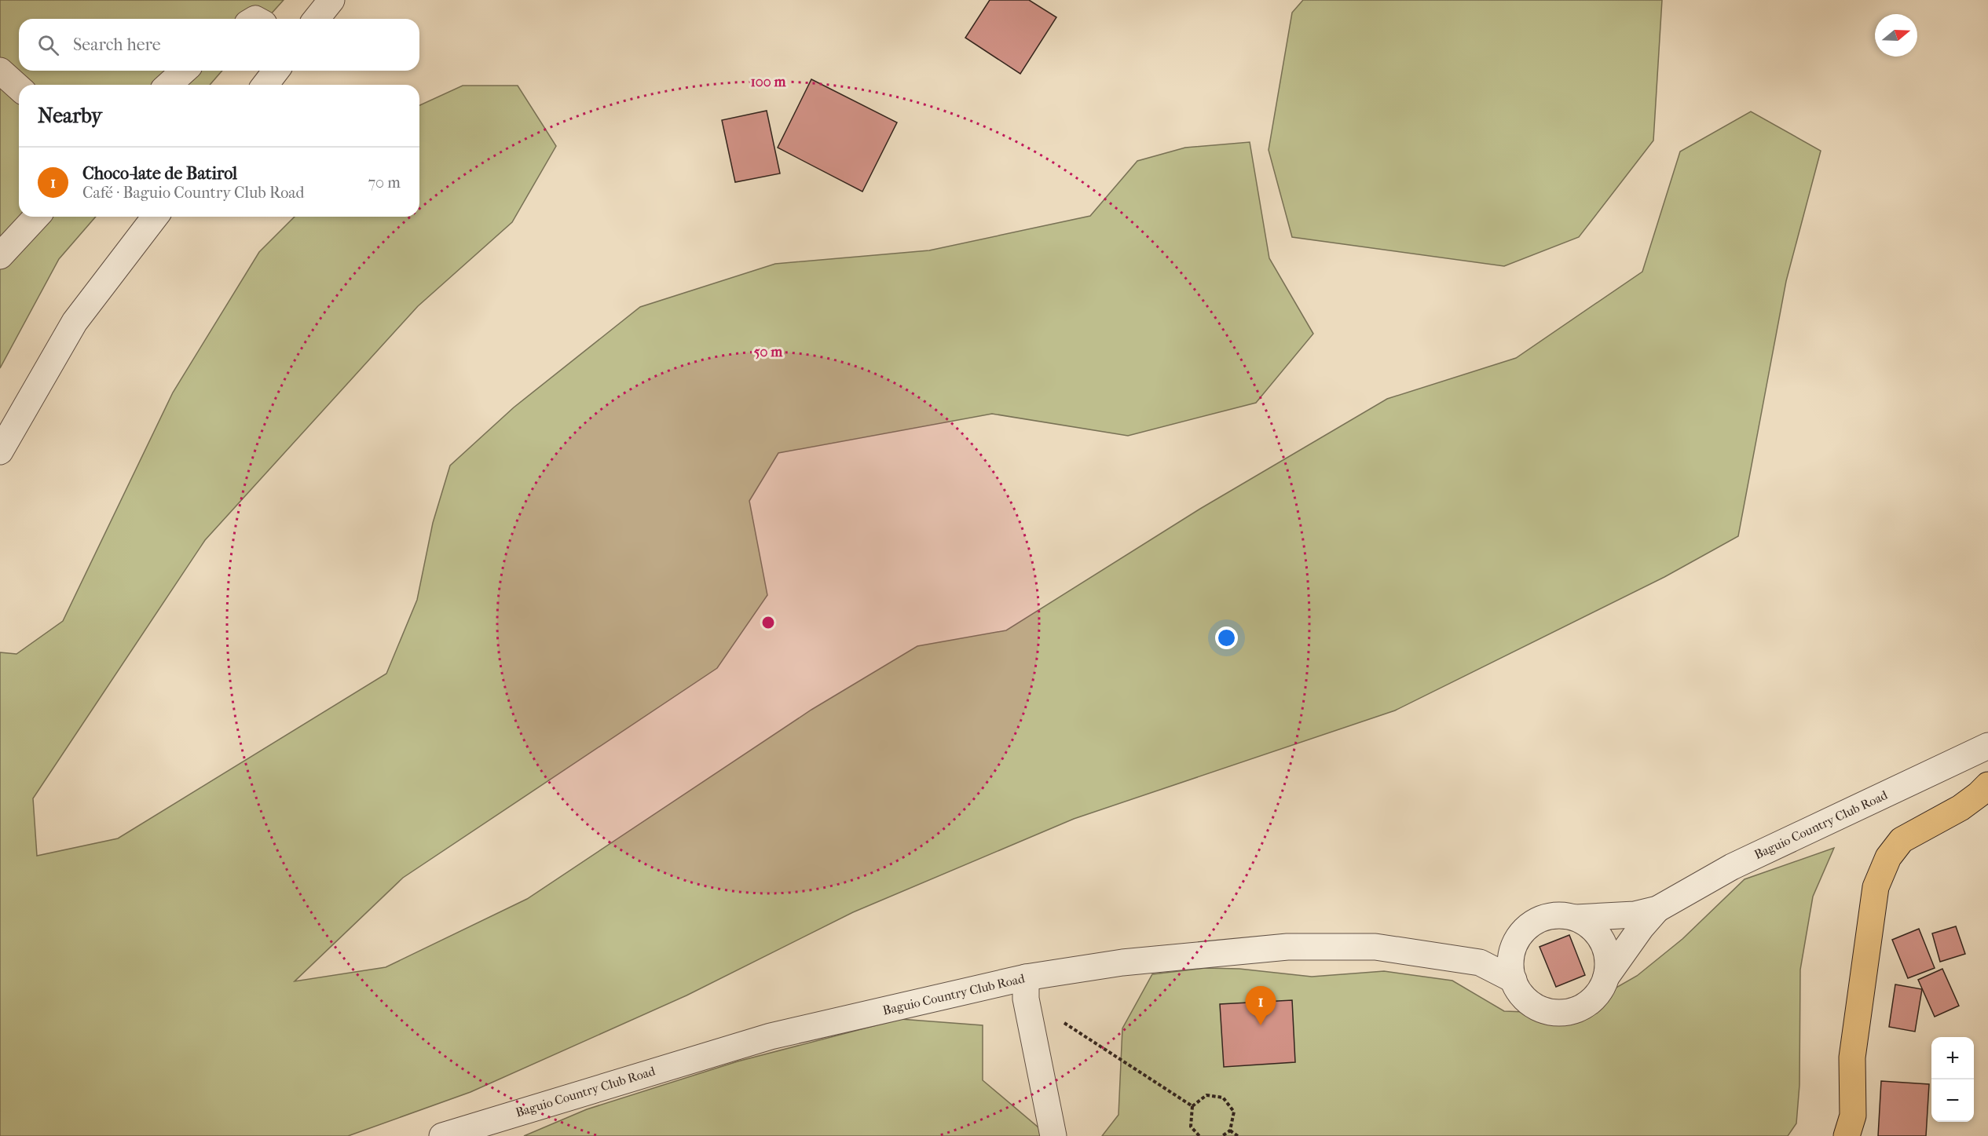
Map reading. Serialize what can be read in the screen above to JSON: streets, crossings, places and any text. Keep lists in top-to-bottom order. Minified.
{"streets":{"street":["Baguio Country Club Road"]},"north":"right","page":{"search":"Search here","heading":"Nearby","list":[{"mark":"1","name":"Choco-late de Batirol","note":"Café · Baguio Country Club Road","value":"70 m"}],"pins":"1","map_buttons":["+","−"]},"rings":["100 m","50 m"]}
